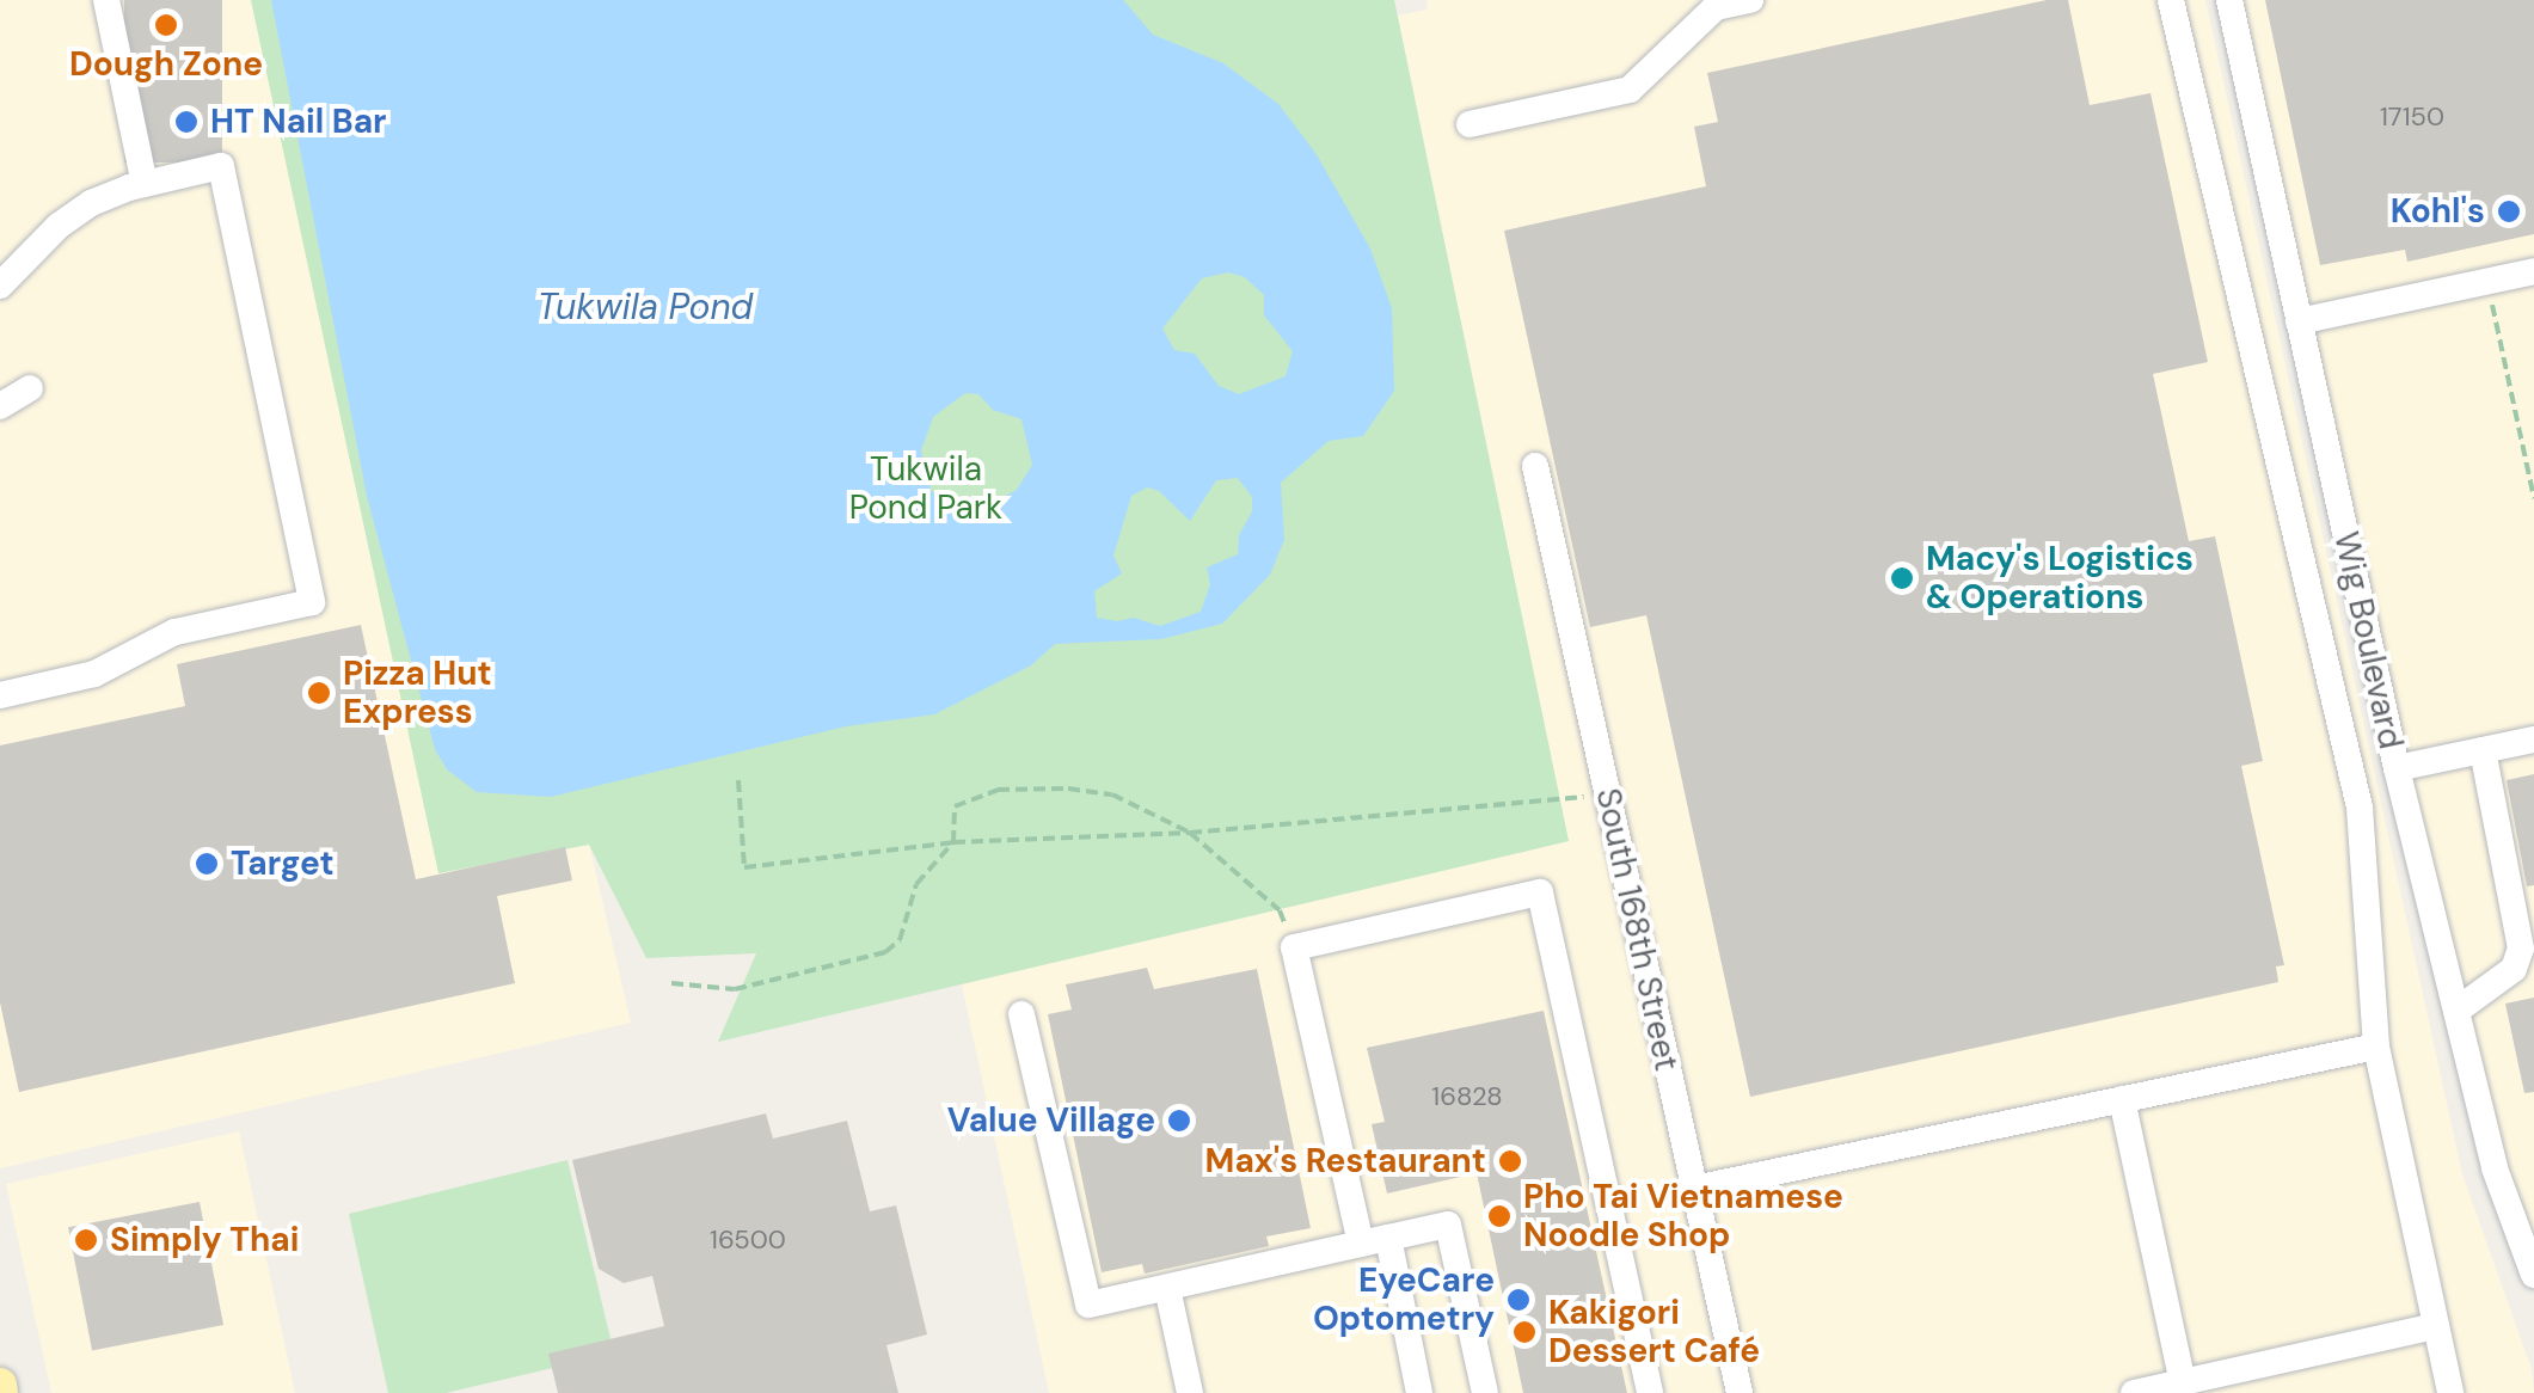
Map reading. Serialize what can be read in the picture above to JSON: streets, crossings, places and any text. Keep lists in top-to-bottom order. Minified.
{"streets":{"lane":["Wig Boulevard","South 168th Street"]},"water":["Tukwila Pond"],"parks":["Tukwila Pond Park"],"places":["Dough Zone","HT Nail Bar","Kohl's","Macy's Logistics & Operations","Pizza Hut Express","Target","Value Village","Max's Restaurant","Pho Tai Vietnamese Noodle Shop","Simply Thai","EyeCare Optometry","Kakigori Dessert Café"],"house_numbers":["17150","16828","16500"]}
